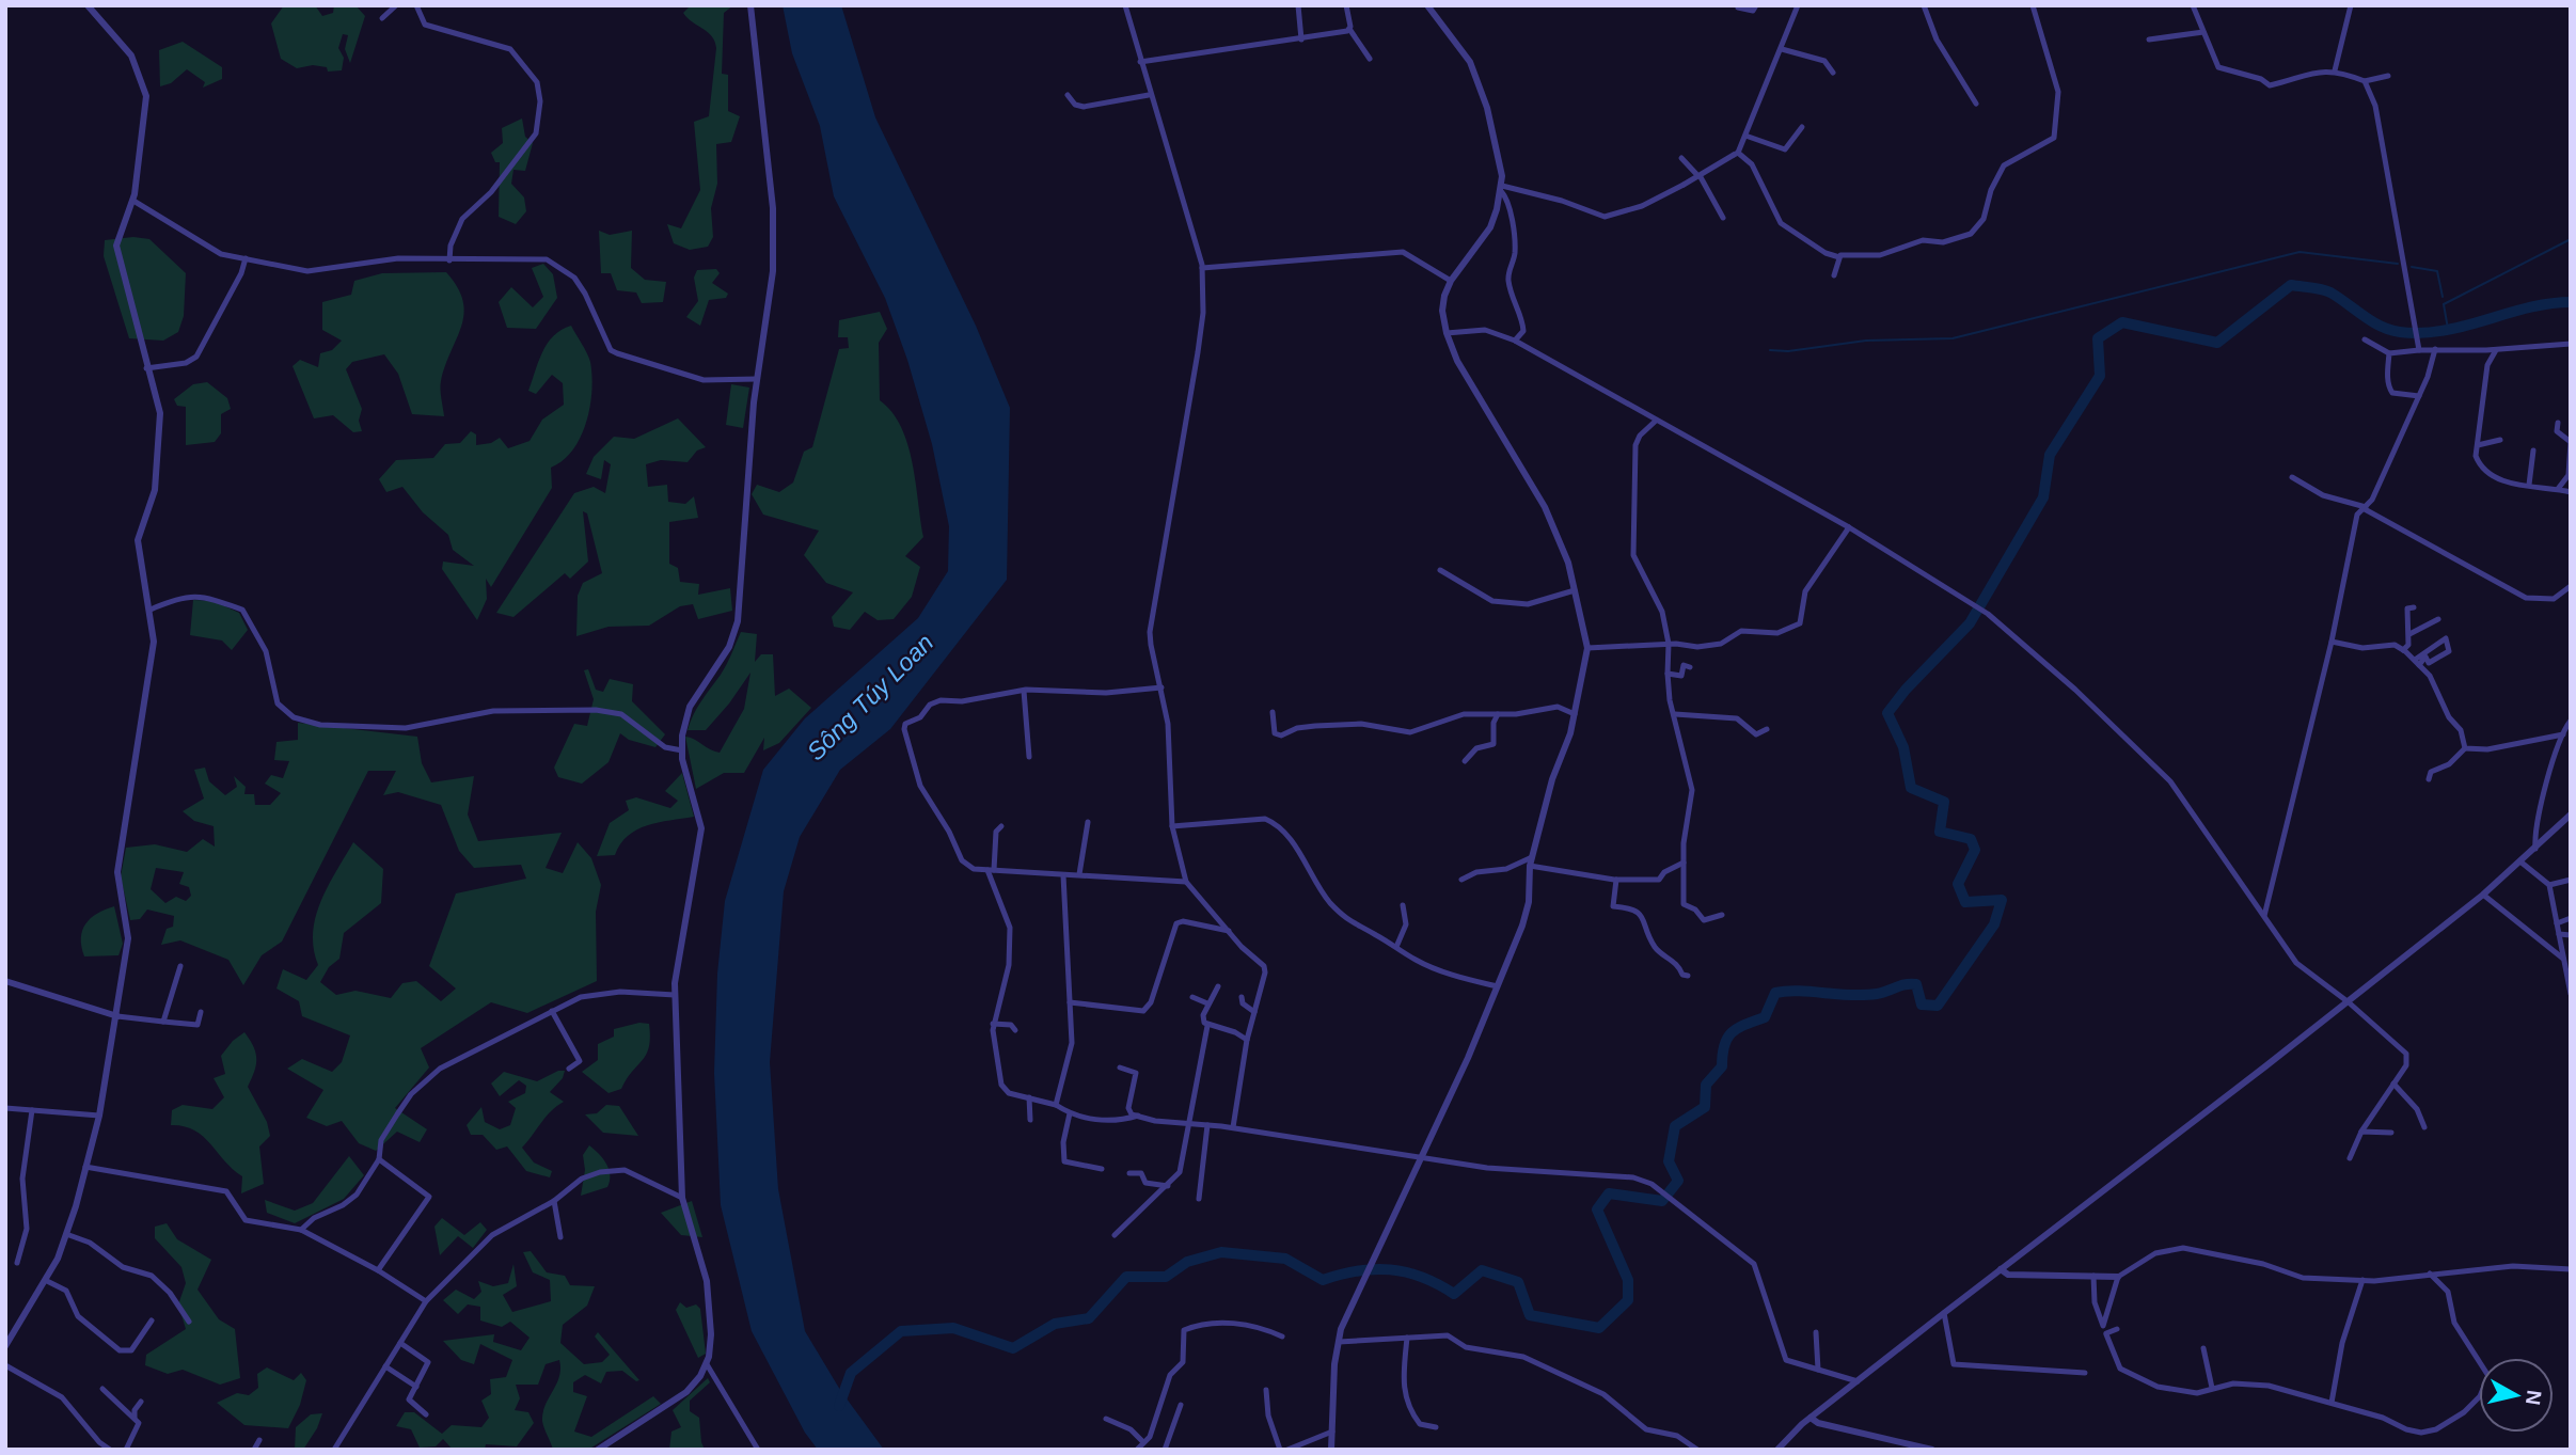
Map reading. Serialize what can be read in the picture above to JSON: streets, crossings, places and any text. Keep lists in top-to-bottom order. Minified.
{"water":["Sông Túy Loan"],"north":"right"}
